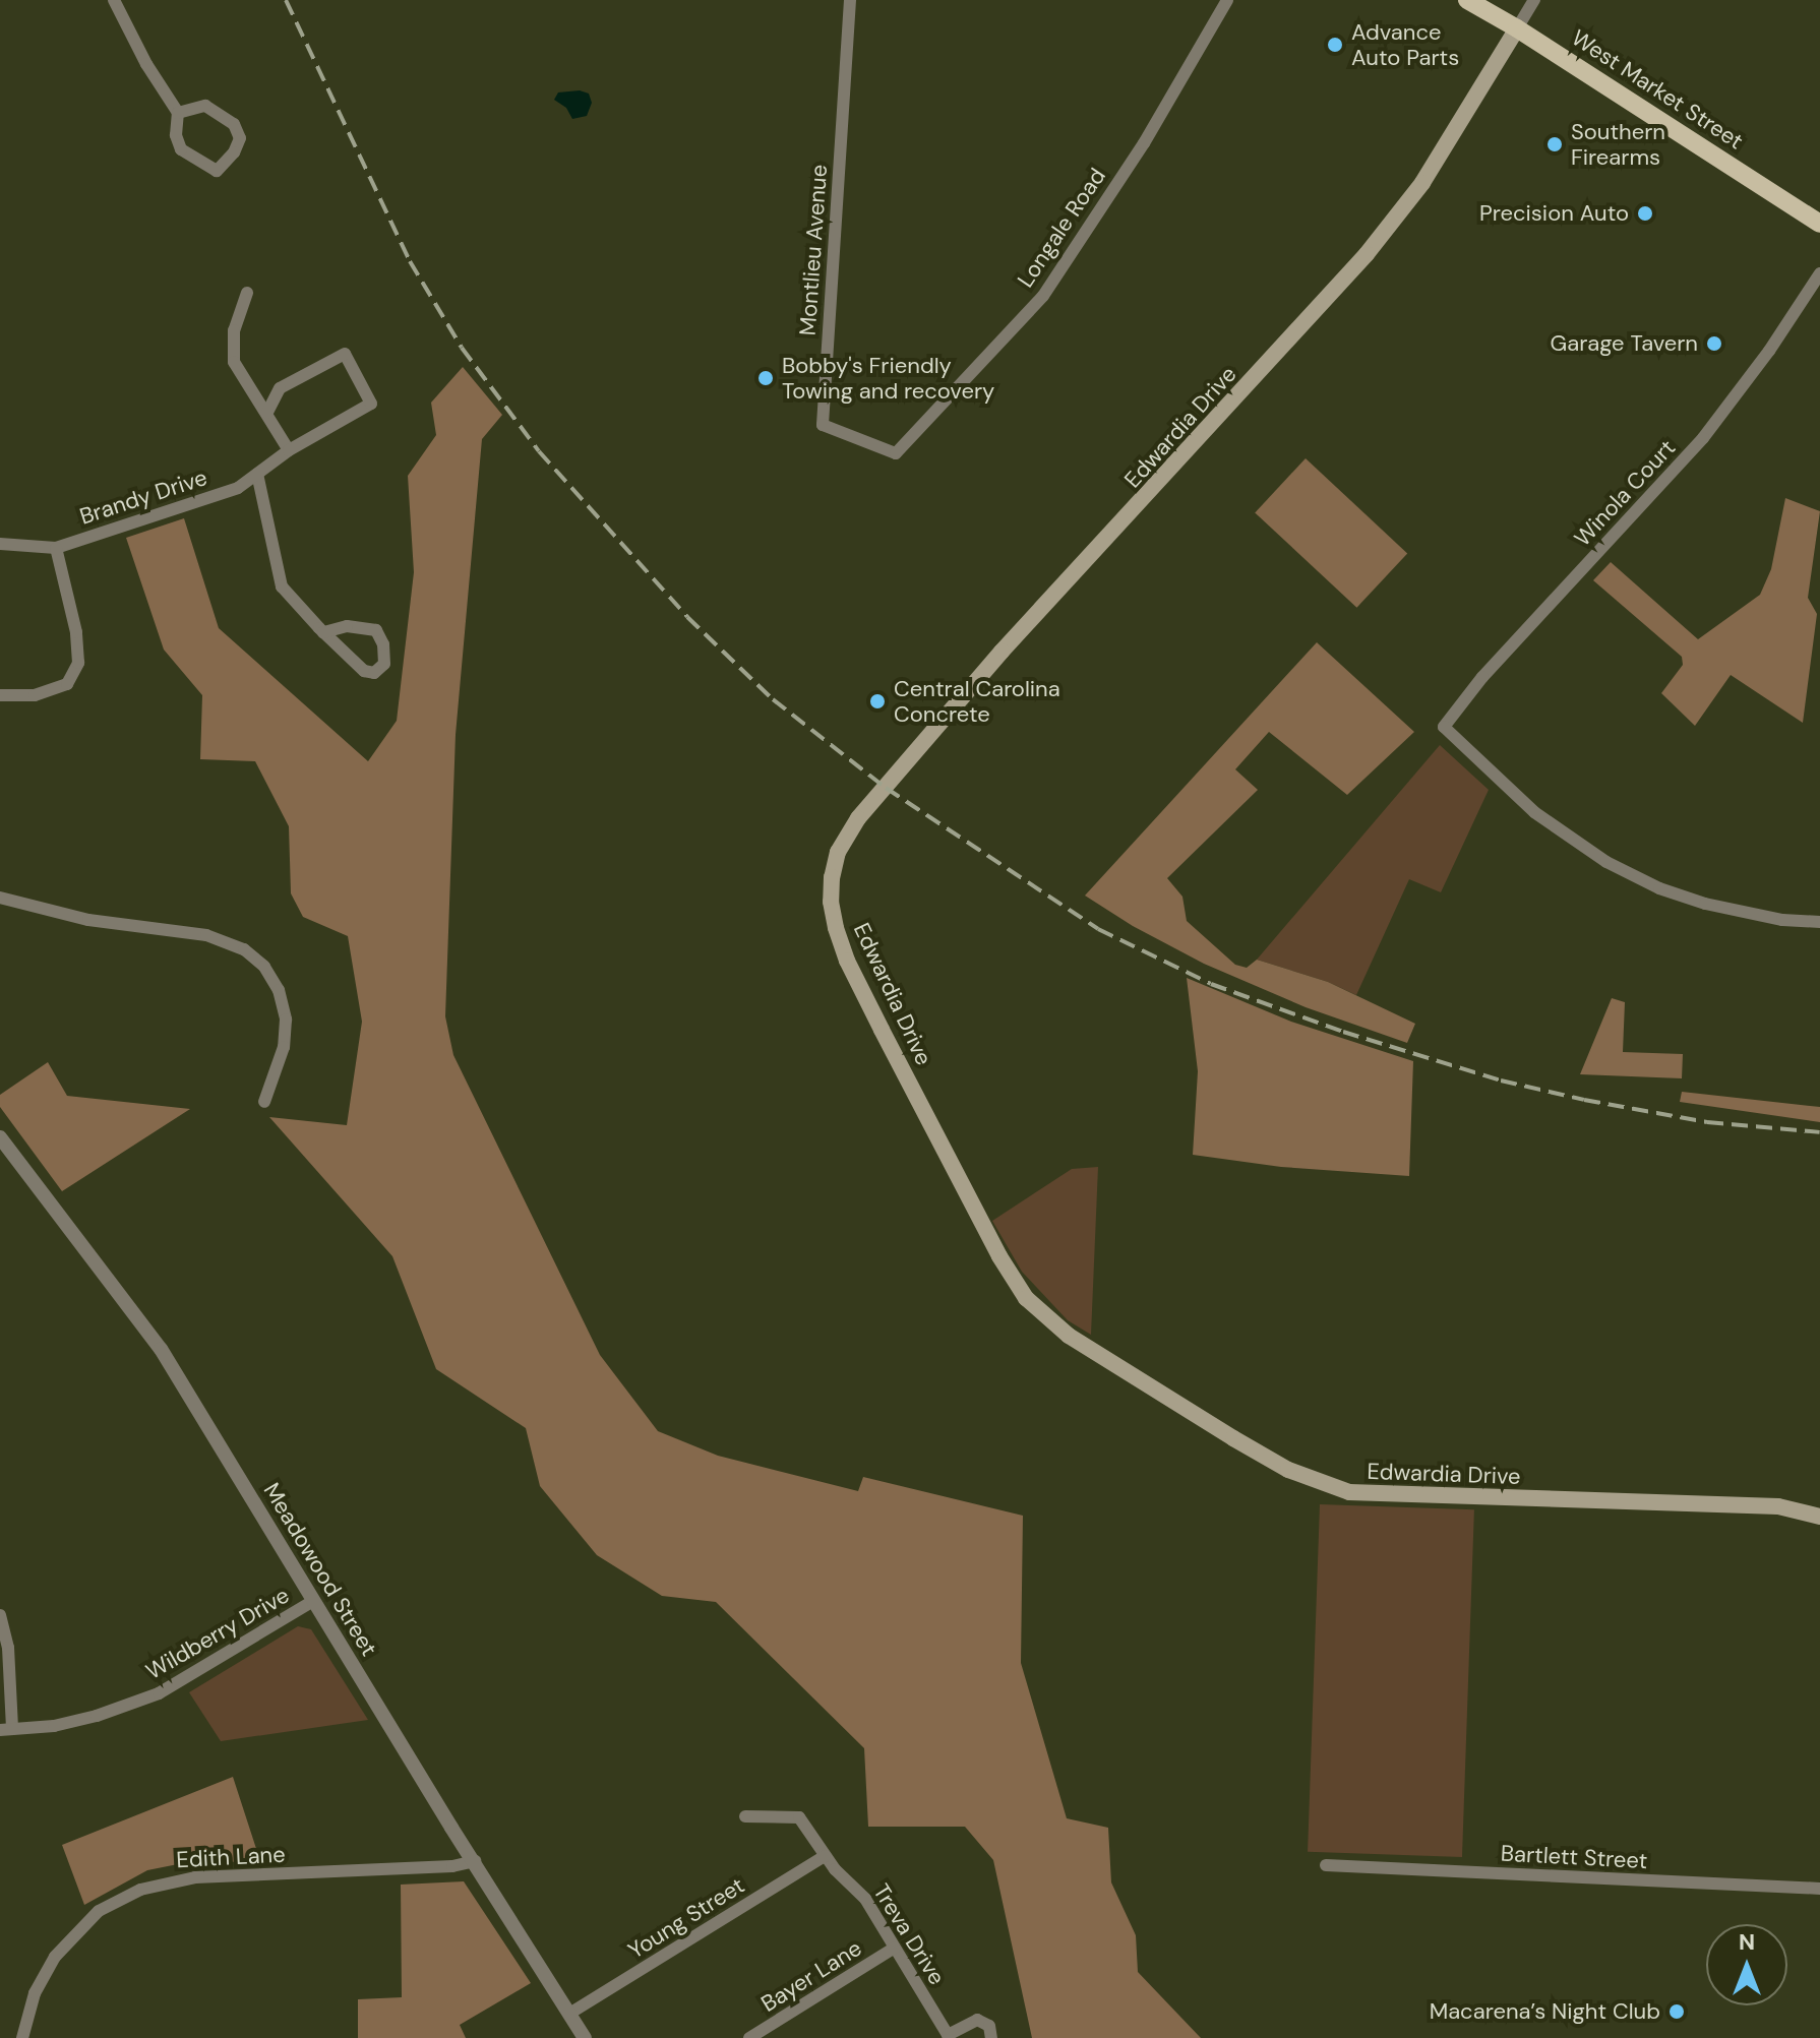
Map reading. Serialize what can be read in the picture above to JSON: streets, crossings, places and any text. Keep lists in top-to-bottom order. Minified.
{"streets":{"main road":["West Market Street","Edwardia Drive"],"street":["Longale Road","Montlieu Avenue","Winola Court","Brandy Drive","Meadowood Street","Wildberry Drive","Edith Lane","Bartlett Street","Young Street","Treva Drive","Bayer Lane"]},"crossings":[["West Market Street","Edwardia Drive"],["Longale Road","Montlieu Avenue"],["Meadowood Street","Wildberry Drive"],["Meadowood Street","Edith Lane"],["Meadowood Street","Young Street"],["Young Street","Treva Drive"],["Treva Drive","Bayer Lane"]],"places":["Advance Auto Parts","Southern Firearms","Precision Auto","Garage Tavern","Bobby's Friendly Towing and recovery","Central Carolina Concrete","Macarena’s Night Club"],"north":"top"}
